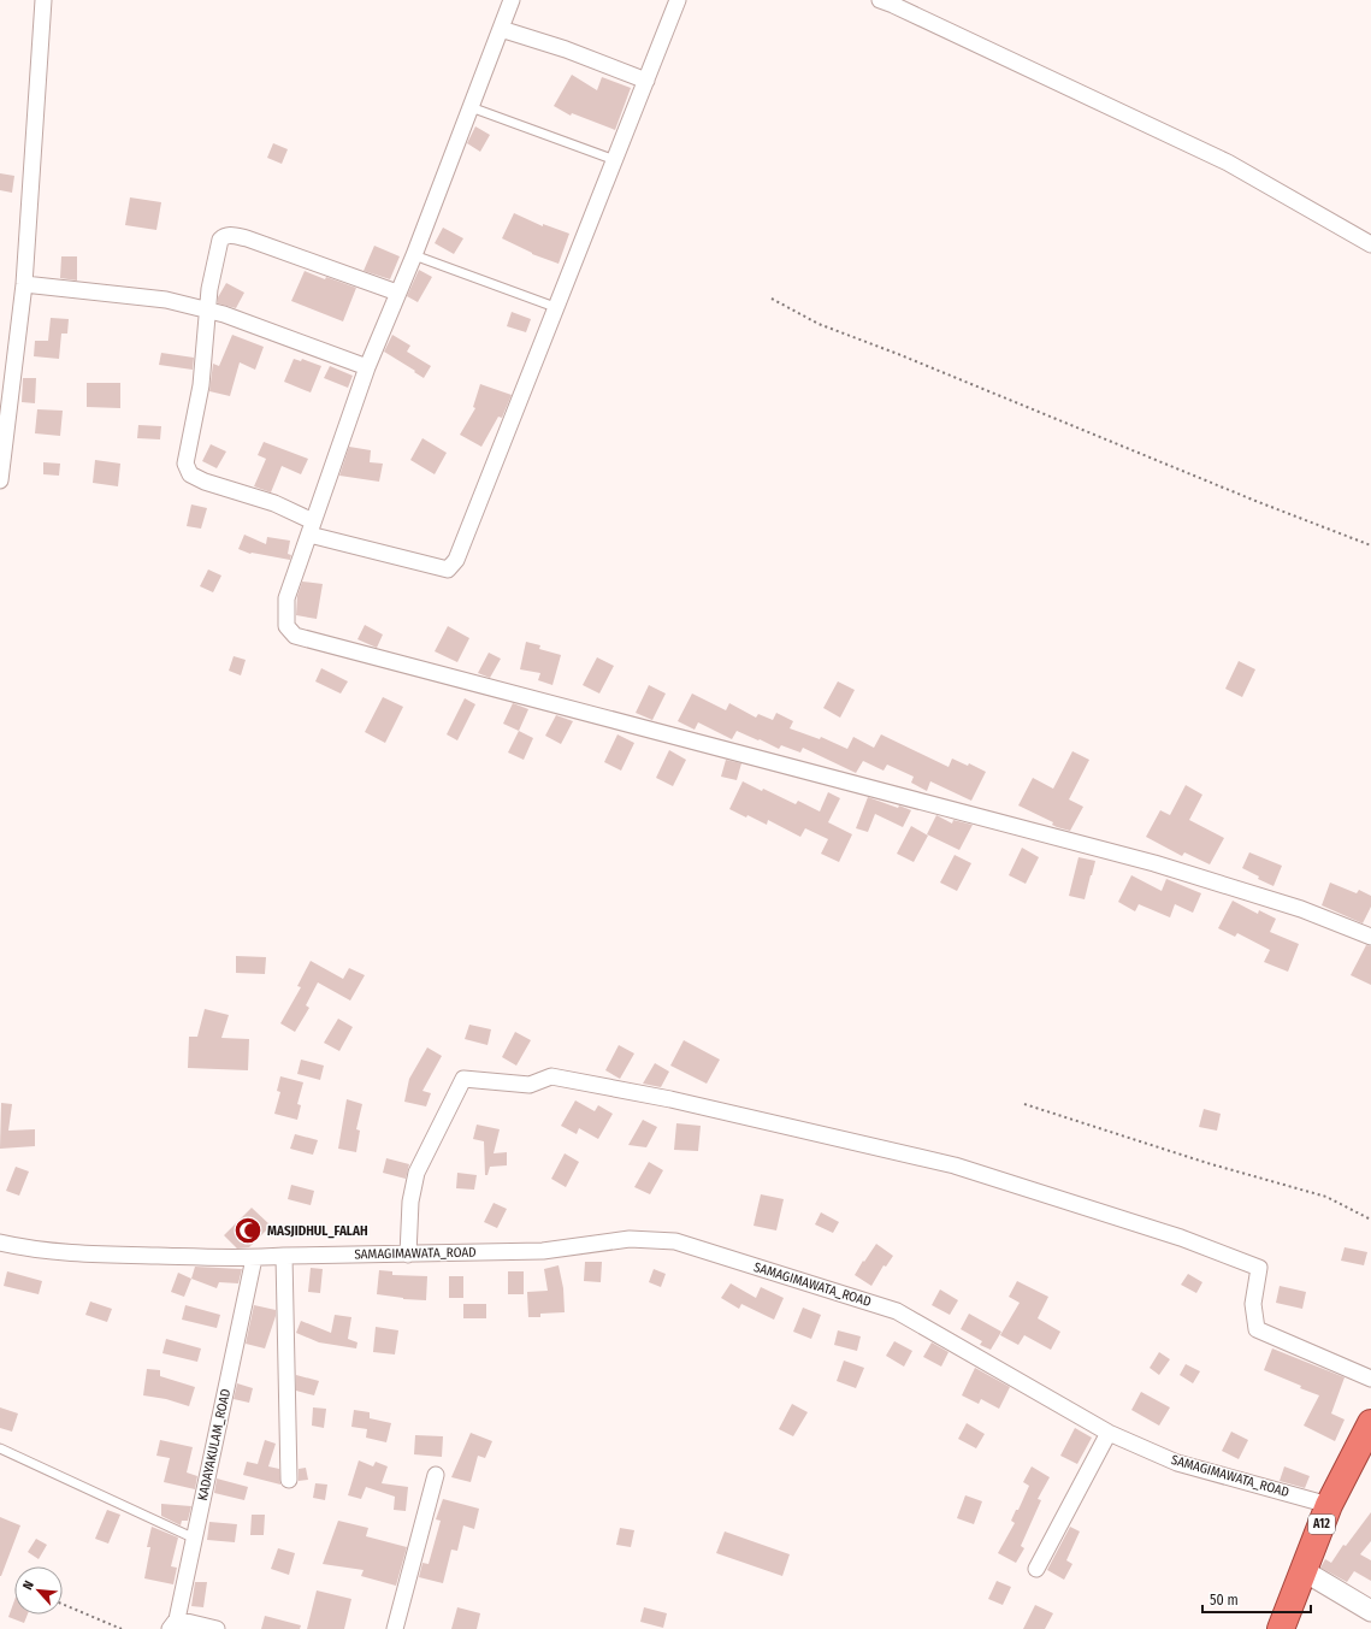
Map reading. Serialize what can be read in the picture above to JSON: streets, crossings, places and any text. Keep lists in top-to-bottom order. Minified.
{"streets":{"highway":["A12"],"street":["SAMAGIMAWATA_ROAD","KADAYAKULAM_ROAD"]},"crossings":[["SAMAGIMAWATA_ROAD","KADAYAKULAM_ROAD"],["SAMAGIMAWATA_ROAD","A12"]],"places":{"mosque":["MASJIDHUL_FALAH"]},"scale_bar":"50 m","north":"top left"}
